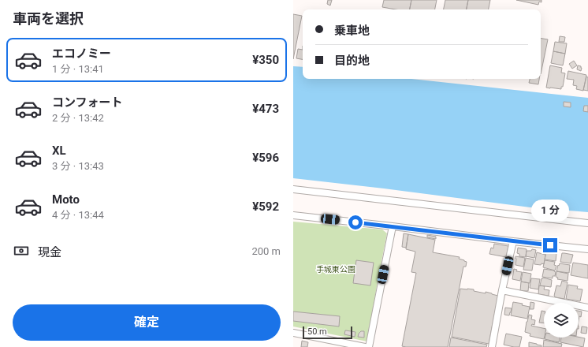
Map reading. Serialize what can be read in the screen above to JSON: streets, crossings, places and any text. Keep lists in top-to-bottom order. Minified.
{"parks":["手城東公園"],"scale_bar":"50 m","page":{"heading":"車両を選択","banner":["乗車地","目的地"],"list":[{"name":"エコノミー","note":"1 分 · 13:41","value":"¥350"},{"name":"コンフォート","note":"2 分 · 13:42","value":"¥473"},{"name":"XL","note":"3 分 · 13:43","value":"¥596"},{"name":"Moto","note":"4 分 · 13:44","value":"¥592"}],"bubble":"1 分","pay":["現金","200 m"],"buttons":"確定","scale":"50 m"}}
